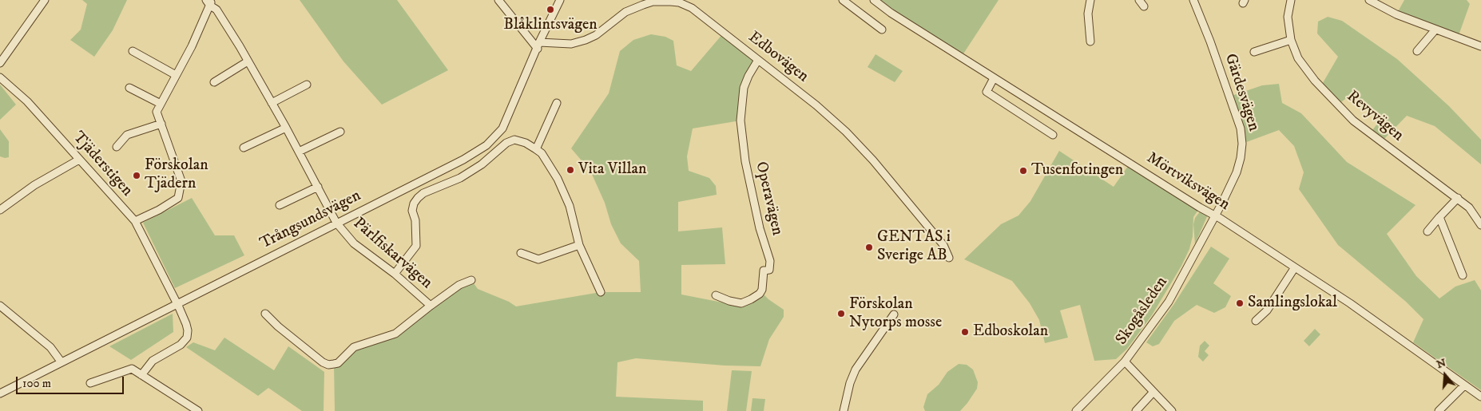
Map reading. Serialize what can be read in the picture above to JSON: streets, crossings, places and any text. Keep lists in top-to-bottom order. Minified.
{"streets":{"street":["Edbovägen","Gärdesvägen","Revyvägen","Tjäderstigen","Mörtviksvägen","Operavägen","Trångsundsvägen","Pärlfiskarvägen","Skogåsleden"]},"crossings":[["Edbovägen","Operavägen"],["Edbovägen","Trångsundsvägen"],["Gärdesvägen","Mörtviksvägen"],["Gärdesvägen","Skogåsleden"],["Tjäderstigen","Trångsundsvägen"],["Mörtviksvägen","Skogåsleden"],["Trångsundsvägen","Pärlfiskarvägen"]],"places":["Blåklintsvägen","Vita Villan","Tusenfotingen","Förskolan Tjädern","GENTAS i Sverige AB","Samlingslokal","Förskolan Nytorps mosse","Edboskolan"],"scale_bar":"100 m","north":"top"}
